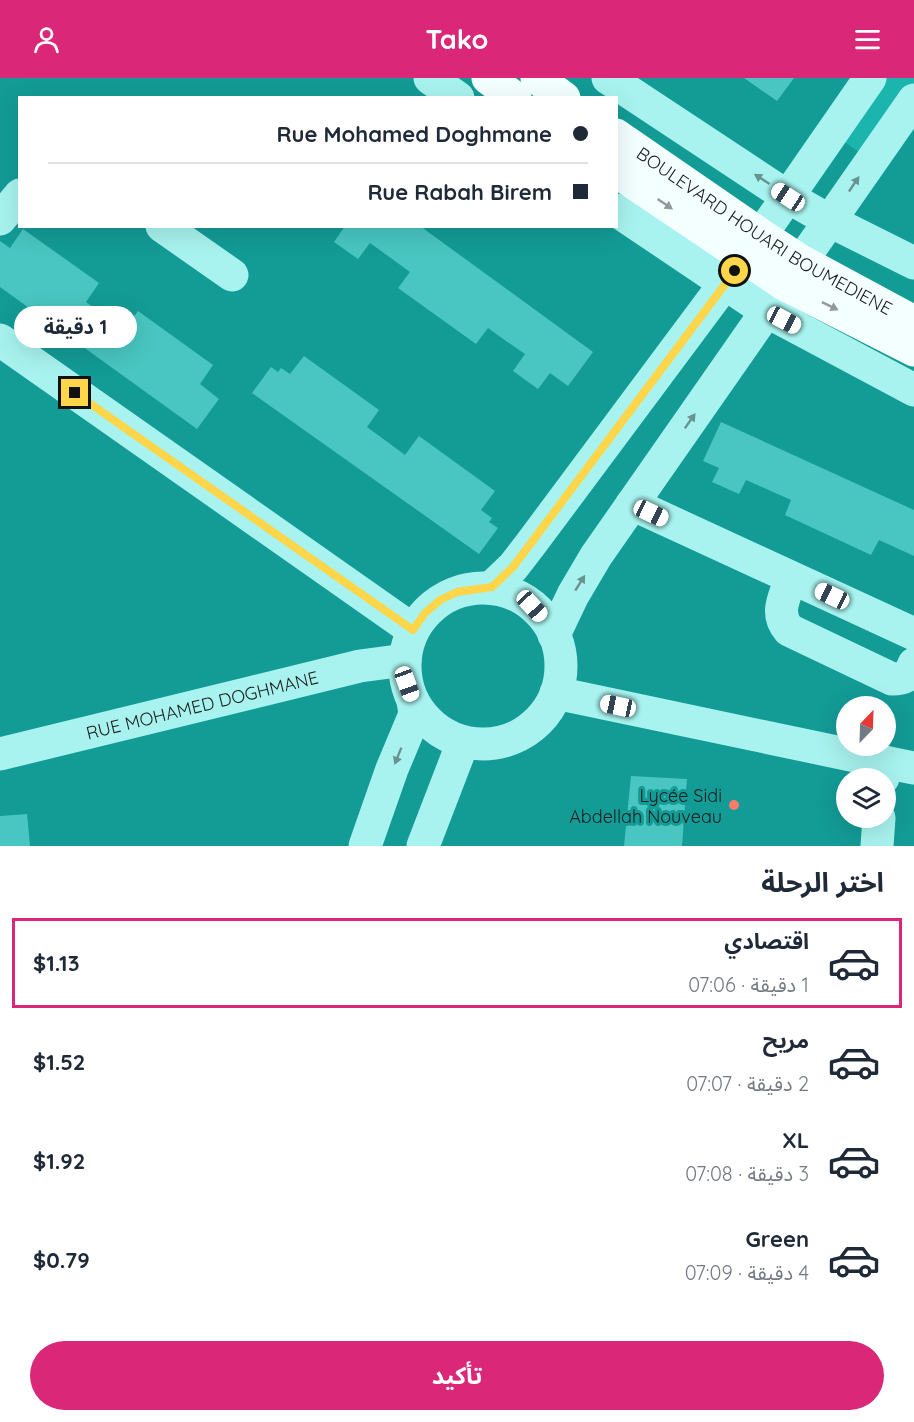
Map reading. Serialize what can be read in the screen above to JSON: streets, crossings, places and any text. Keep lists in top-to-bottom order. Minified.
{"streets":{"main road":["BOULEVARD HOUARI BOUMEDIENE"],"street":["RUE MOHAMED DOGHMANE"]},"places":["Lycée Sidi Abdellah Nouveau"],"north":"top right","page":{"header":"Tako","banner":["Rue Mohamed Doghmane","Rue Rabah Birem"],"bubble":"1 دقيقة","heading":"اختر الرحلة","list":[{"name":"اقتصادي","note":"1 دقيقة · 07:06","value":"$1.13"},{"name":"مريح","note":"2 دقيقة · 07:07","value":"$1.52"},{"name":"XL","note":"3 دقيقة · 07:08","value":"$1.92"},{"name":"Green","note":"4 دقيقة · 07:09","value":"$0.79"}],"buttons":"تأكيد"}}
